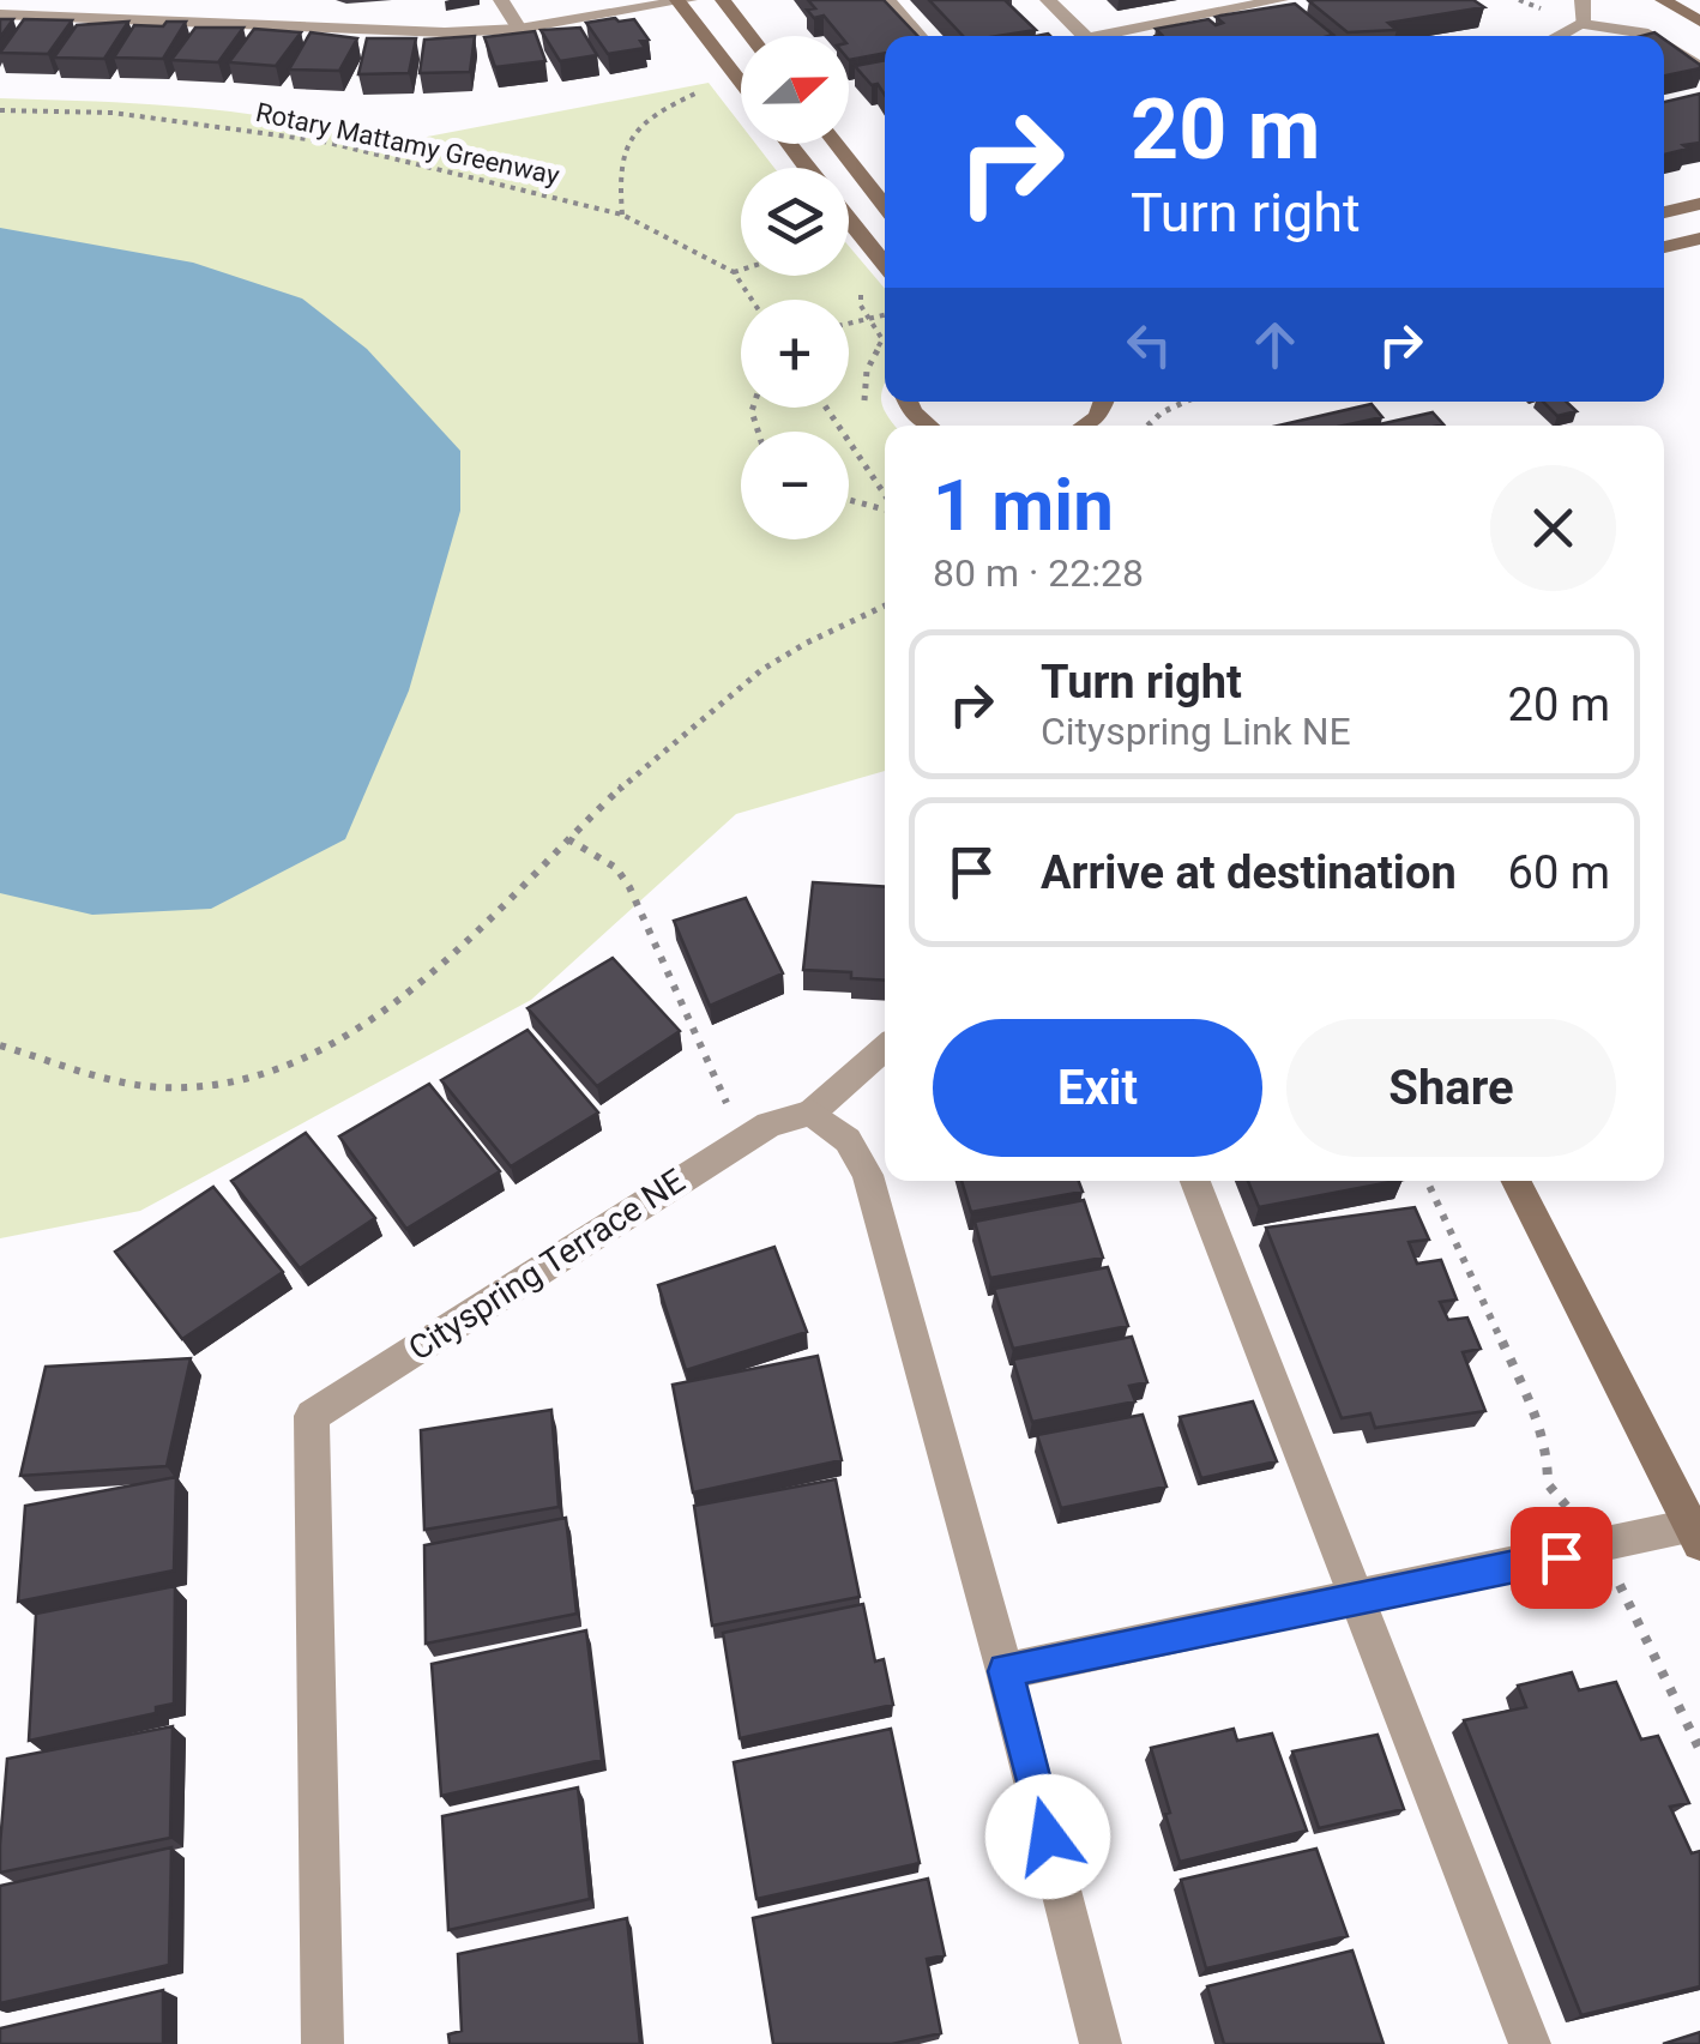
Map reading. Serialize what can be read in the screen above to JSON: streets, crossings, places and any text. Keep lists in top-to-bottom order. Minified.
{"streets":{"street":["Cityspring Terrace NE"],"path":["Rotary Mattamy Greenway"]},"north":"right","page":{"map_buttons":["+","−"],"turn":["20 m","Turn right"],"heading":["1 min","80 m · 22:28"],"list":[{"name":"Turn right","note":"Cityspring Link NE","value":"20 m"},{"name":"Arrive at destination","value":"60 m"}],"buttons":["Exit","Share"]}}
